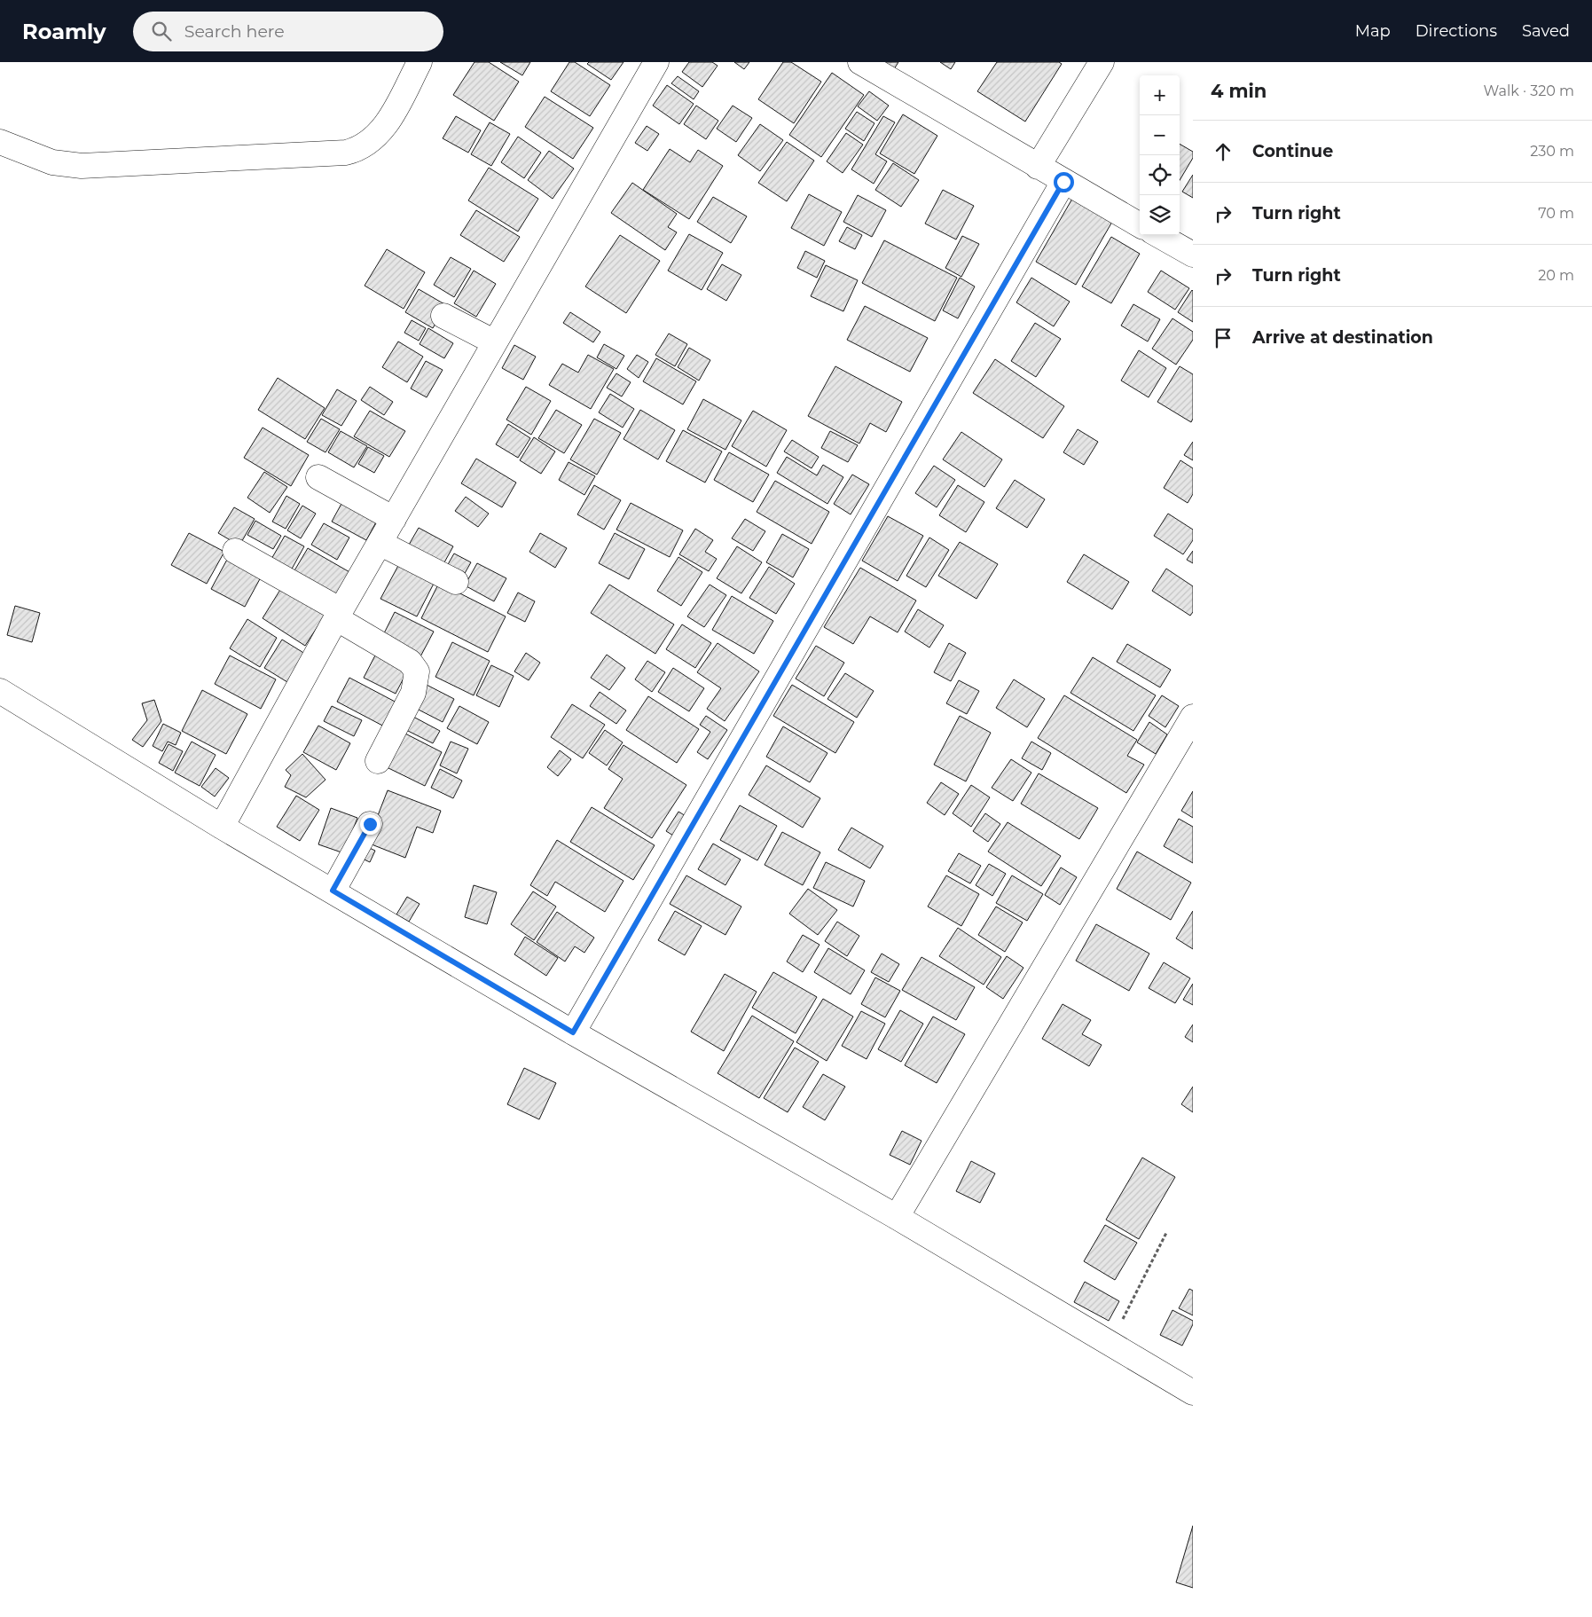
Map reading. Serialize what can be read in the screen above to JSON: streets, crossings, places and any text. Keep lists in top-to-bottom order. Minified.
{"page":{"header":"Roamly","search":"Search here","nav":["Map","Directions","Saved"],"heading":["4 min","Walk · 320 m"],"map_buttons":["+","−"],"list":[["Continue","230 m"],["Turn right","70 m"],["Turn right","20 m"],"Arrive at destination"]}}
